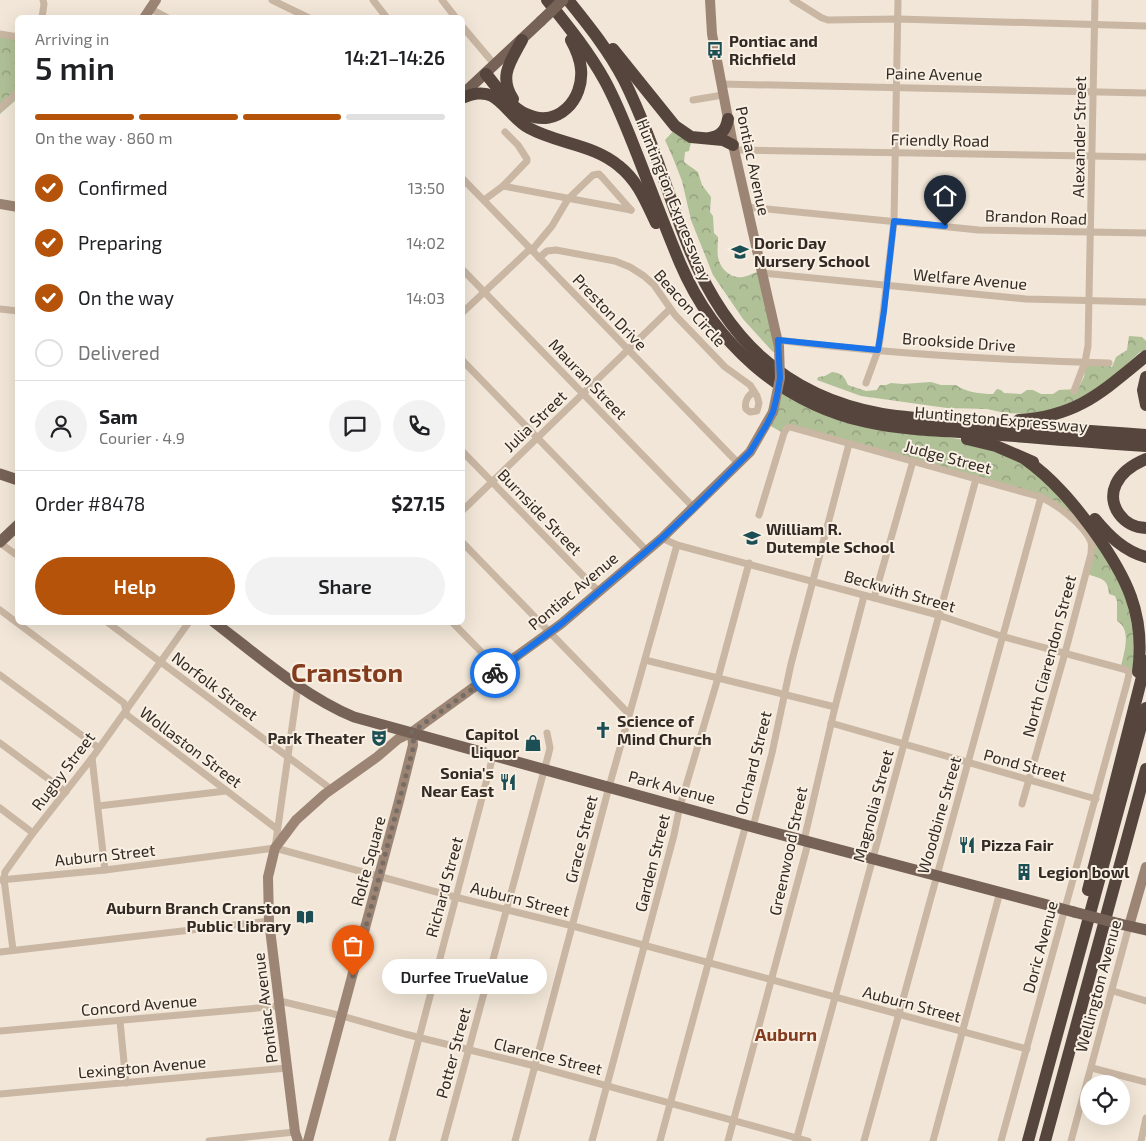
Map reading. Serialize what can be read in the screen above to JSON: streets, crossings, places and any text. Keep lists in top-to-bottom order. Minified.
{"streets":{"highway":["Huntington Expressway"],"main road":["Pontiac Avenue","Park Avenue","Rolfe Square","Wellington Avenue"],"street":["Paine Avenue","Alexander Street","Friendly Road","Brandon Road","Welfare Avenue","Beacon Circle","Preston Drive","Brookside Drive","Mauran Street","Julia Street","Judge Street","Burnside Street","Beckwith Street","North Ciarendon Street","Norfolk Street","Wollaston Street","Orchard Street","Pond Street","Rugby Street","Magnolia Street","Woodbine Street","Grace Street","Greenwood Street","Auburn Street","Garden Street","Richard Street","Doric Avenue","Concord Avenue","Potter Street","Clarence Street","Lexington Avenue"]},"crossings":[["Paine Avenue","Alexander Street"],["Paine Avenue","Pontiac Avenue"],["Alexander Street","Friendly Road"],["Alexander Street","Brandon Road"],["Alexander Street","Welfare Avenue"],["Alexander Street","Brookside Drive"],["Friendly Road","Pontiac Avenue"],["Pontiac Avenue","Brandon Road"],["Pontiac Avenue","Welfare Avenue"],["Pontiac Avenue","Preston Drive"],["Pontiac Avenue","Brookside Drive"],["Pontiac Avenue","Mauran Street"],["Pontiac Avenue","Burnside Street"],["Pontiac Avenue","Beckwith Street"],["Pontiac Avenue","Norfolk Street"],["Pontiac Avenue","Park Avenue"],["Pontiac Avenue","Auburn Street"],["Pontiac Avenue","Rolfe Square"],["Pontiac Avenue","Concord Avenue"],["Pontiac Avenue","Clarence Street"],["Pontiac Avenue","Lexington Avenue"],["Beacon Circle","Preston Drive"],["Beacon Circle","Julia Street"],["Preston Drive","Julia Street"],["Mauran Street","Julia Street"],["Julia Street","Burnside Street"],["Judge Street","North Ciarendon Street"],["Judge Street","Orchard Street"],["Judge Street","Magnolia Street"],["Judge Street","Woodbine Street"],["Beckwith Street","North Ciarendon Street"],["Beckwith Street","Orchard Street"],["Beckwith Street","Magnolia Street"],["Beckwith Street","Woodbine Street"],["Beckwith Street","Grace Street"],["Beckwith Street","Greenwood Street"],["Beckwith Street","Garden Street"],["Beckwith Street","Doric Avenue"],["North Ciarendon Street","Pond Street"],["Norfolk Street","Rugby Street"],["Wollaston Street","Rugby Street"],["Orchard Street","Park Avenue"],["Orchard Street","Auburn Street"],["Orchard Street","Clarence Street"],["Pond Street","Magnolia Street"],["Pond Street","Woodbine Street"],["Pond Street","Greenwood Street"],["Pond Street","Doric Avenue"],["Rugby Street","Auburn Street"],["Park Avenue","Magnolia Street"],["Park Avenue","Woodbine Street"],["Park Avenue","Grace Street"],["Park Avenue","Greenwood Street"],["Park Avenue","Rolfe Square"],["Park Avenue","Garden Street"],["Park Avenue","Richard Street"],["Park Avenue","Doric Avenue"],["Park Avenue","Wellington Avenue"],["Park Avenue","Potter Street"],["Magnolia Street","Auburn Street"],["Magnolia Street","Clarence Street"],["Woodbine Street","Auburn Street"],["Grace Street","Auburn Street"],["Grace Street","Clarence Street"],["Greenwood Street","Auburn Street"],["Greenwood Street","Clarence Street"],["Auburn Street","Rolfe Square"],["Auburn Street","Garden Street"],["Auburn Street","Richard Street"],["Auburn Street","Doric Avenue"],["Auburn Street","Potter Street"],["Rolfe Square","Clarence Street"],["Garden Street","Clarence Street"],["Richard Street","Clarence Street"],["Concord Avenue","Clarence Street"],["Potter Street","Clarence Street"]],"districts":["Cranston","Auburn"],"places":{"bus stop":["Pontiac and Richfield"],"school or university":["Doric Day Nursery School","William R. Dutemple School"],"church":["Science of Mind Church"],"theatre":["Park Theater"],"shop":["Capitol Liquor"],"restaurant":["Sonia's Near East","Pizza Fair"],"building":["Legion bowl"],"library":["Auburn Branch Cranston Public Library"],"other":["Durfee TrueValue"]},"page":{"heading":["5 min","Arriving in","14:21–14:26"],"panel":["Sam","Courier · 4.9","Order #8478","$27.15"],"bar":"On the way · 860 m","list":[["Confirmed","13:50"],["Preparing","14:02"],["On the way","14:03"],"Delivered"],"buttons":["Help","Share"],"bubble":"Durfee TrueValue"}}
